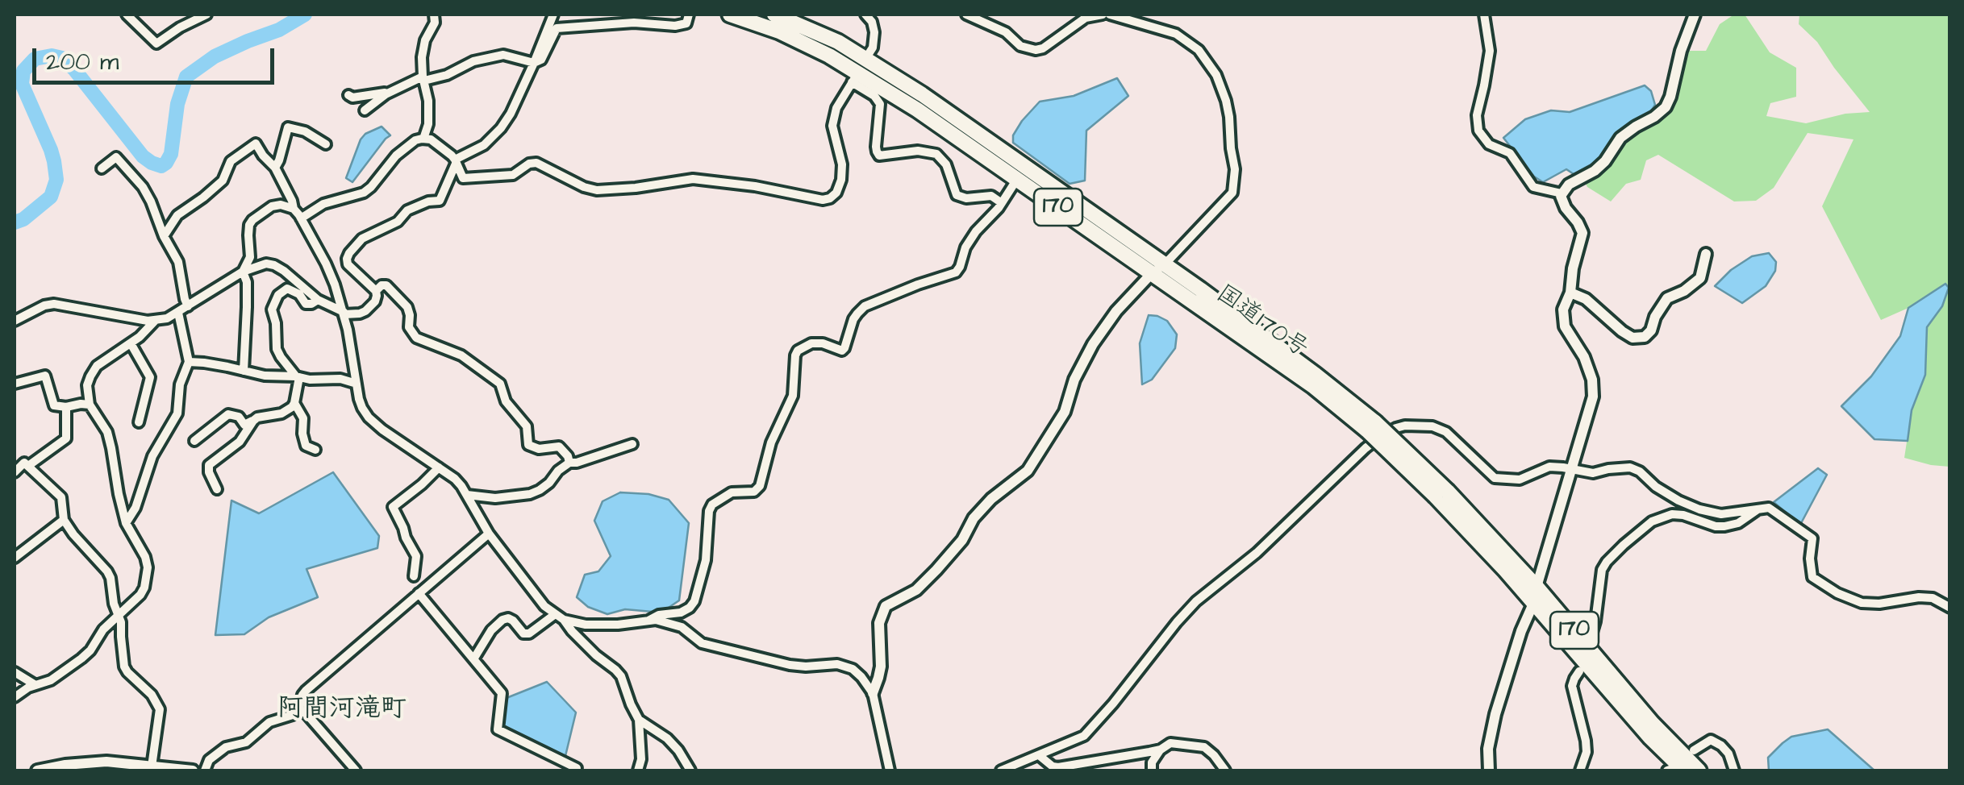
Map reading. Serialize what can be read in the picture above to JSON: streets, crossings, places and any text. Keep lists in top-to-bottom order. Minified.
{"streets":{"highway":["170","国道170号"]},"districts":["阿間河滝町"],"scale_bar":"200 m"}
